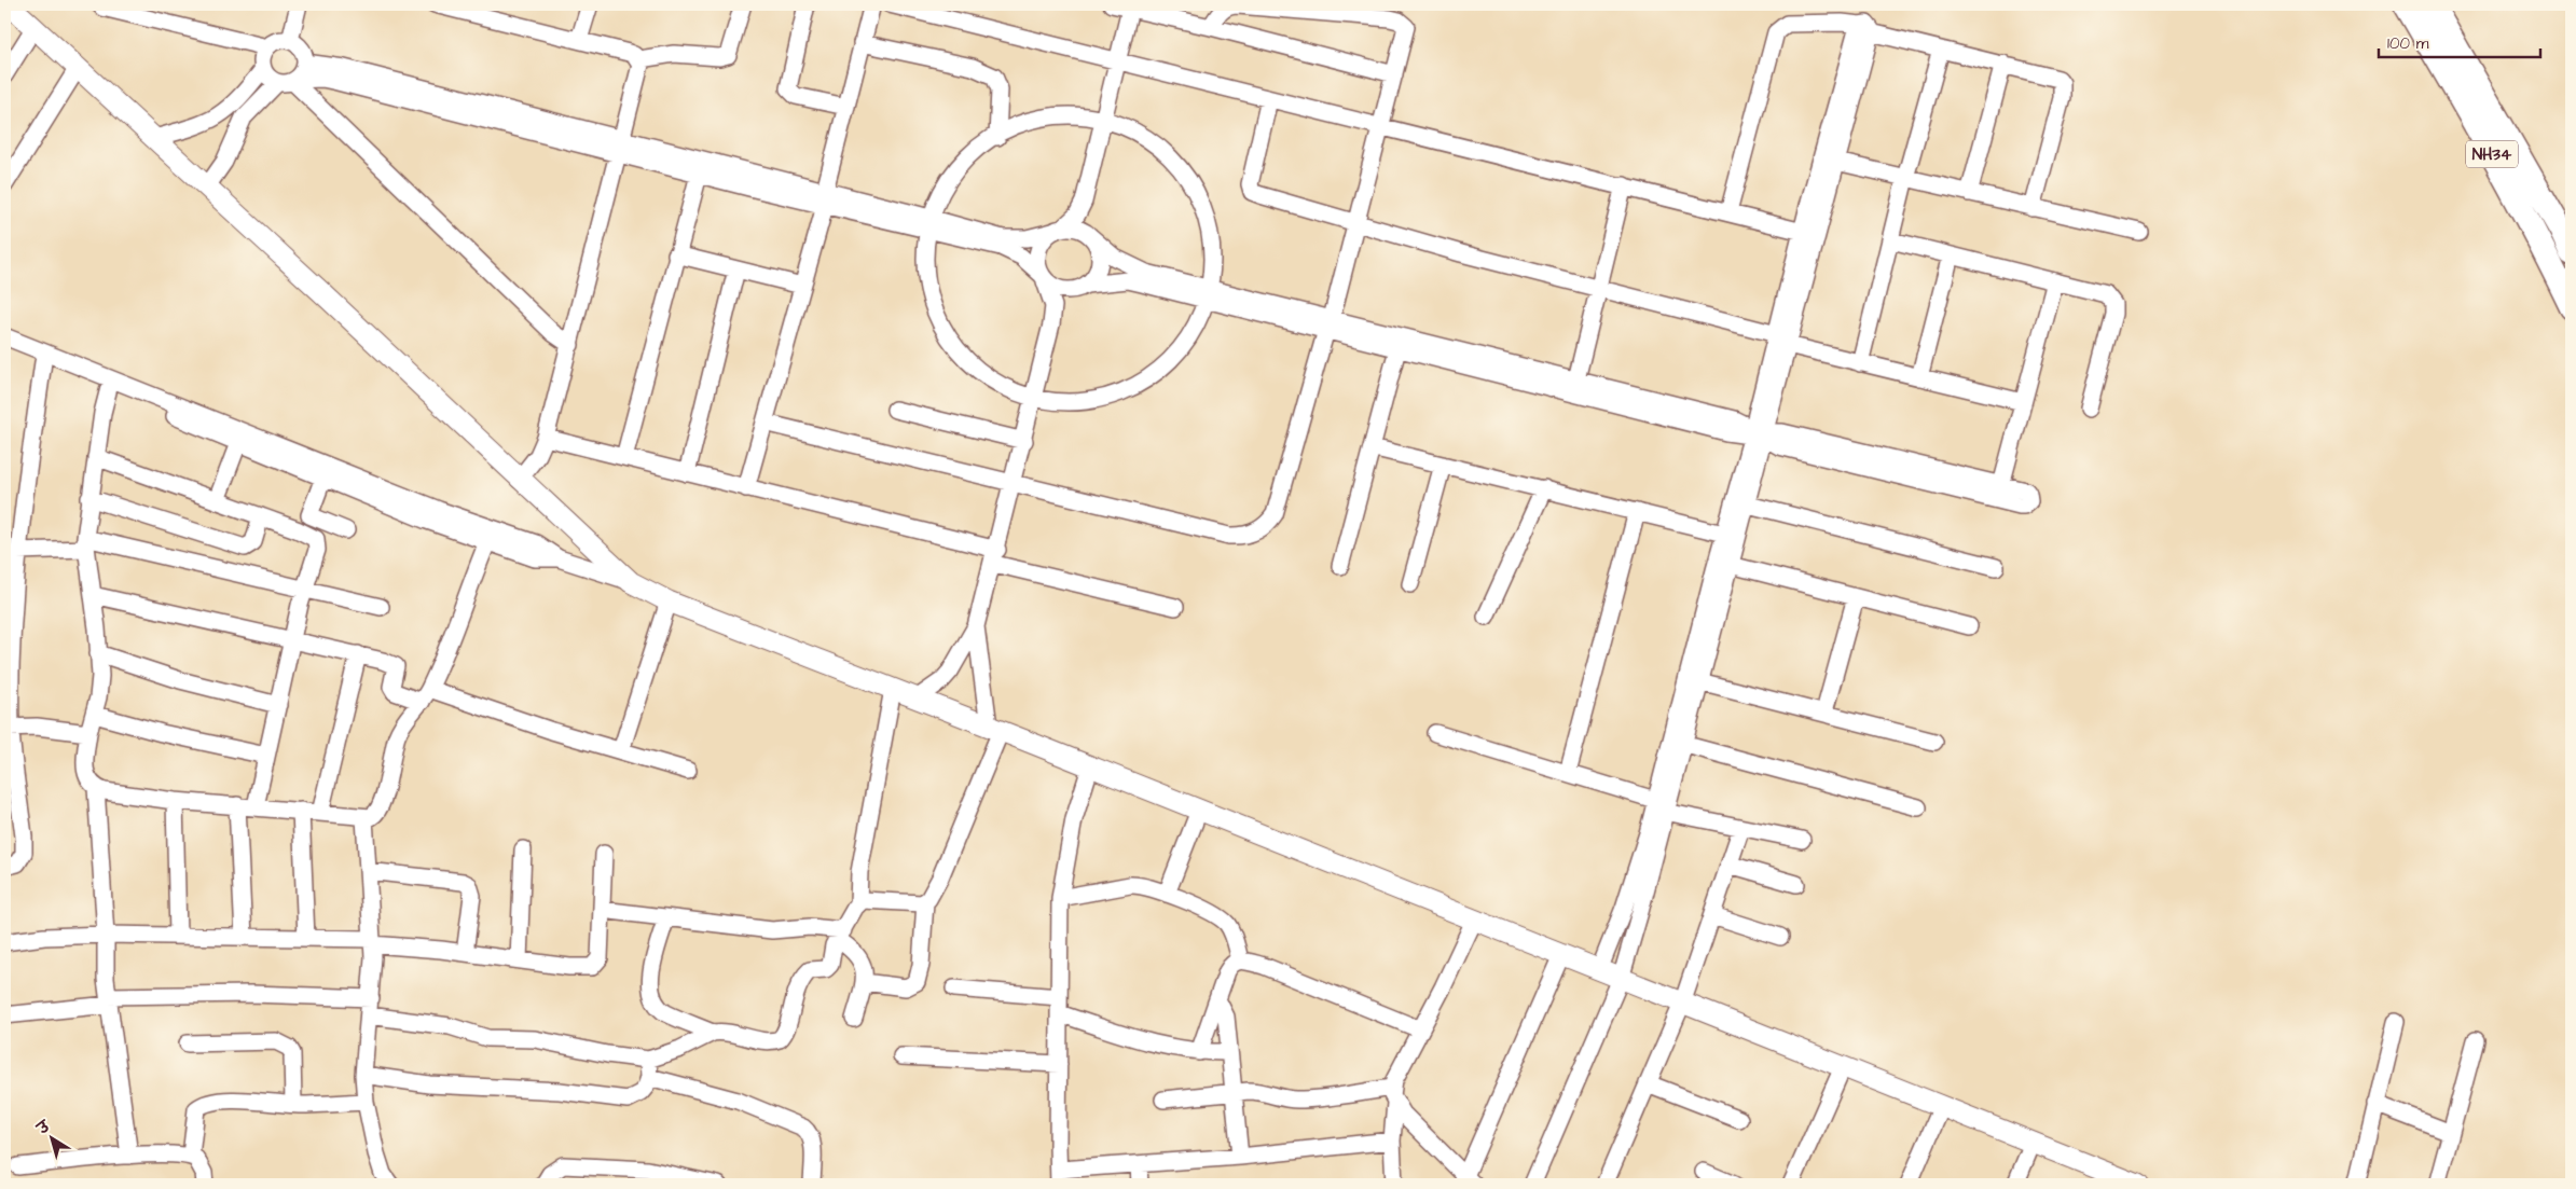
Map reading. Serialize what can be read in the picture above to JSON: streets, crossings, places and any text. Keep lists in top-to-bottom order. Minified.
{"streets":{"highway":["NH34"]},"scale_bar":"100 m","north":"top left"}
